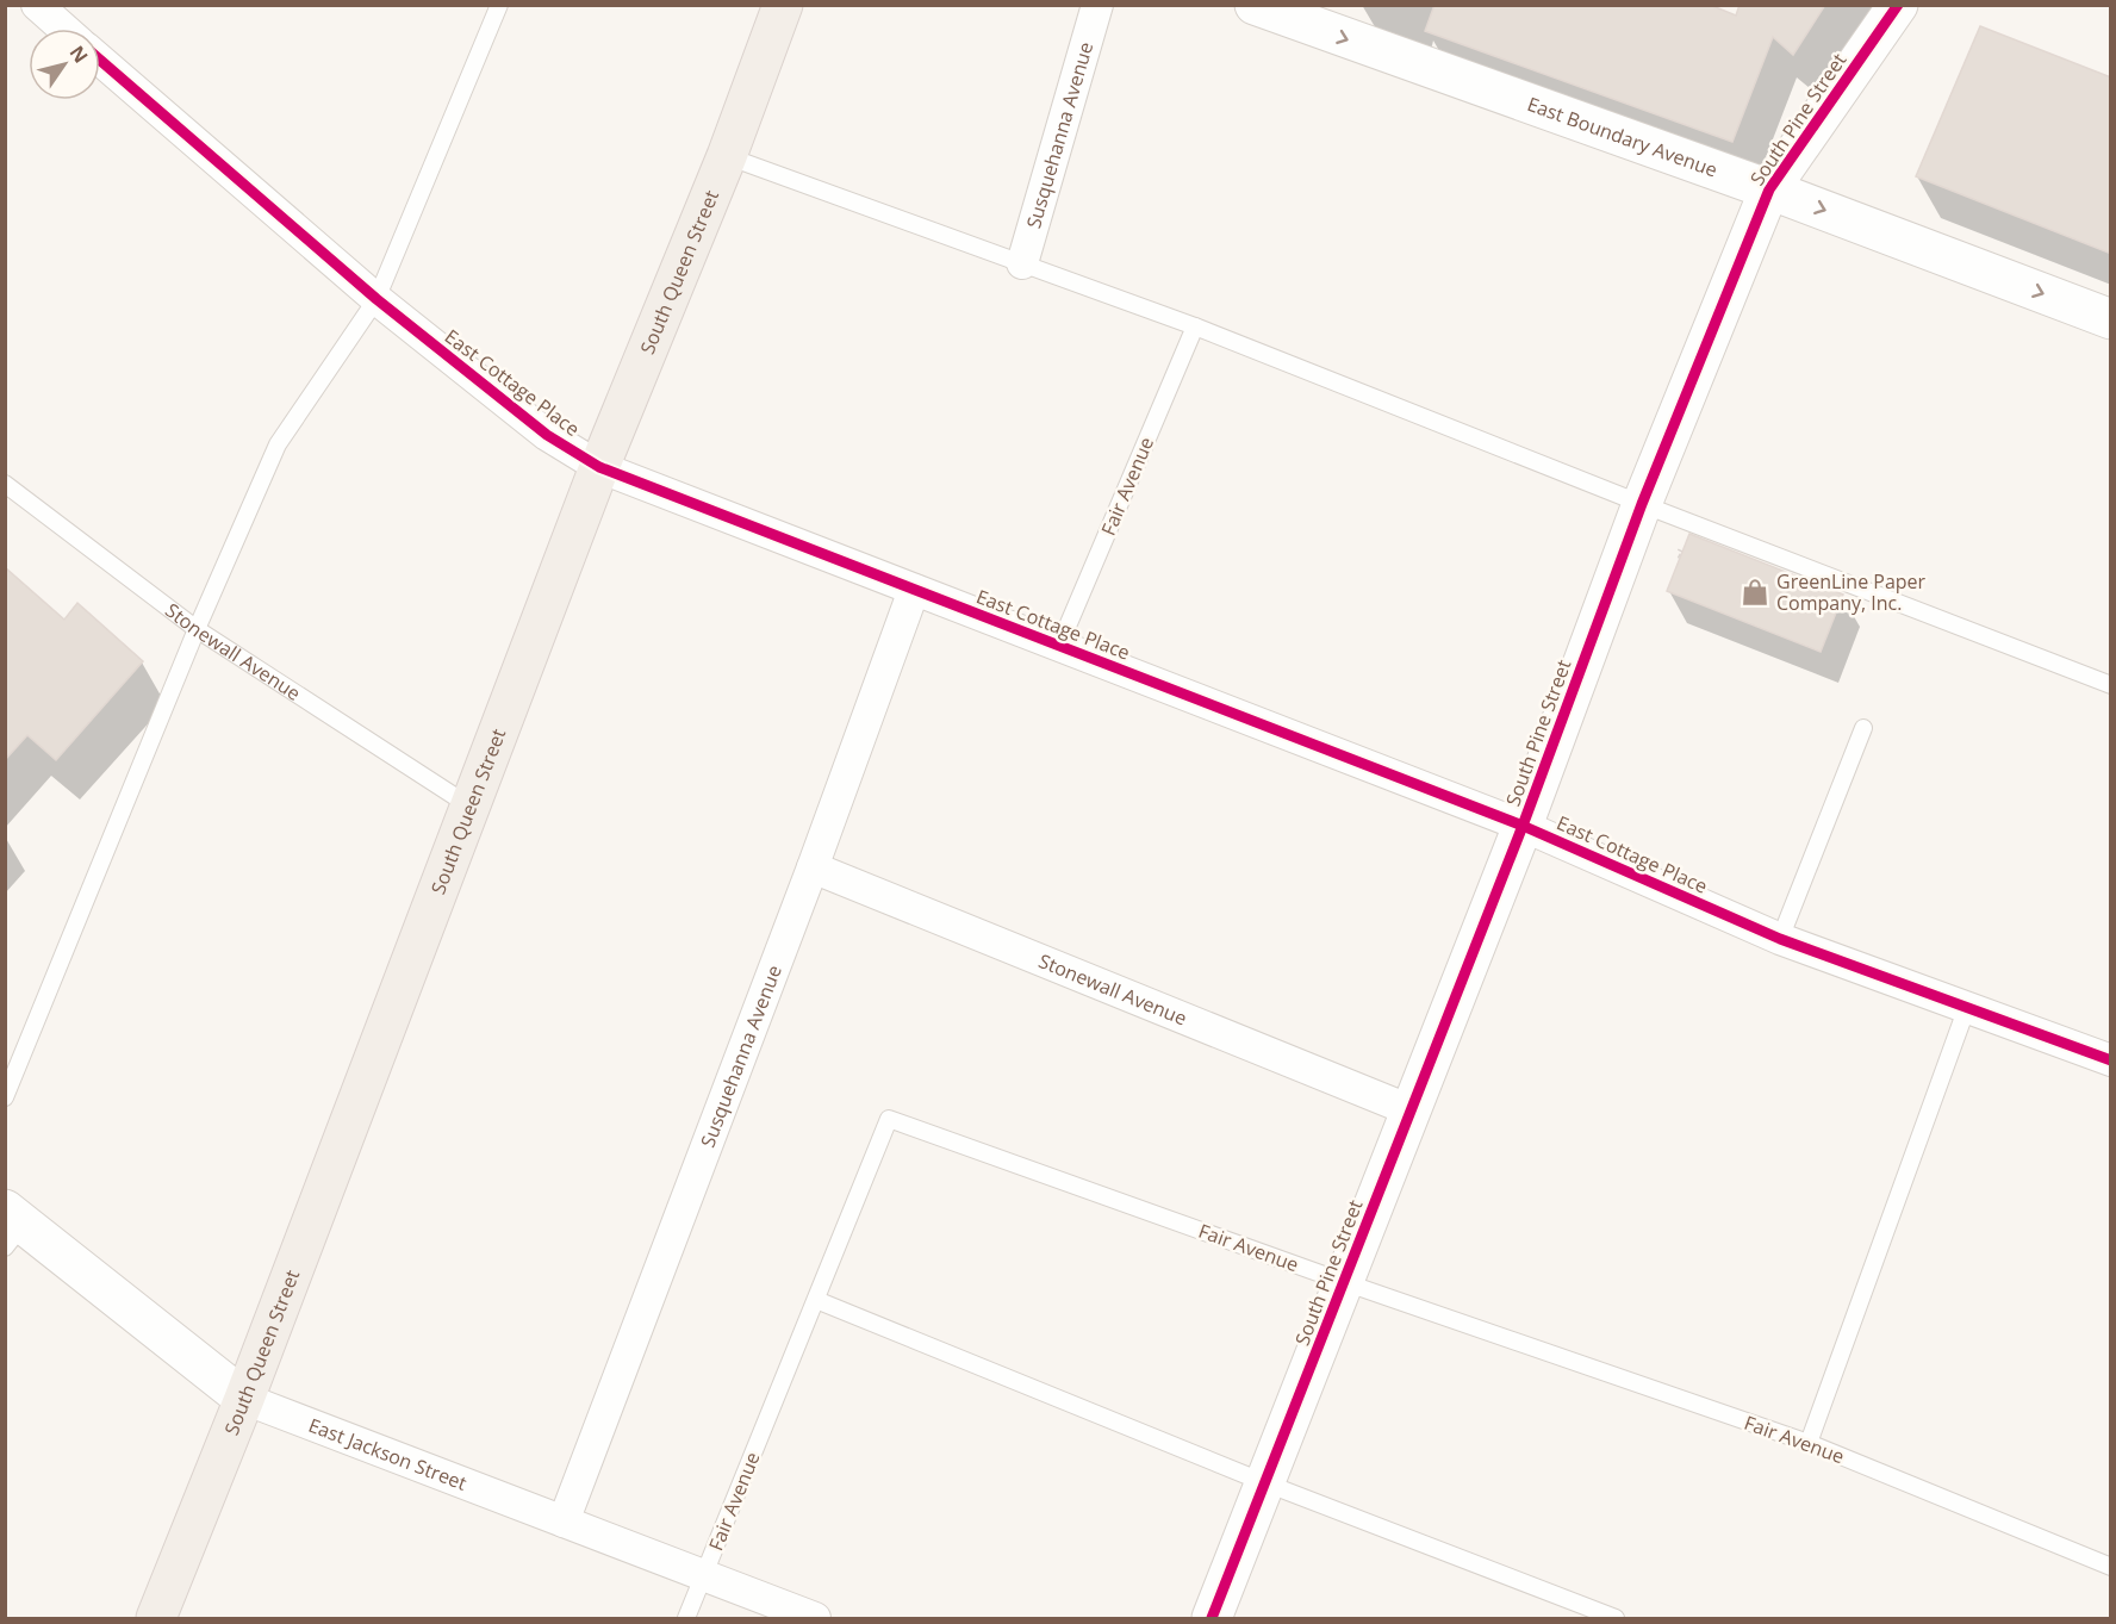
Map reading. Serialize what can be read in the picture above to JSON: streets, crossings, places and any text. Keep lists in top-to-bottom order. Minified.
{"streets":{"main road":["South Queen Street"],"street":["South Pine Street","Susquehanna Avenue","East Boundary Avenue","East Cottage Place","Stonewall Avenue","East Jackson Street"],"lane":["Fair Avenue"]},"crossings":[["South Pine Street","East Boundary Avenue"],["South Pine Street","East Cottage Place"],["South Pine Street","Fair Avenue"],["South Pine Street","Stonewall Avenue"],["Susquehanna Avenue","East Cottage Place"],["Susquehanna Avenue","Stonewall Avenue"],["Susquehanna Avenue","East Jackson Street"],["South Queen Street","East Cottage Place"],["South Queen Street","Stonewall Avenue"],["South Queen Street","East Jackson Street"],["East Cottage Place","Fair Avenue"],["Fair Avenue","East Jackson Street"]],"one_way":["East Boundary Avenue"],"places":{"shop":["GreenLine Paper Company, Inc."]},"north":"top right"}
